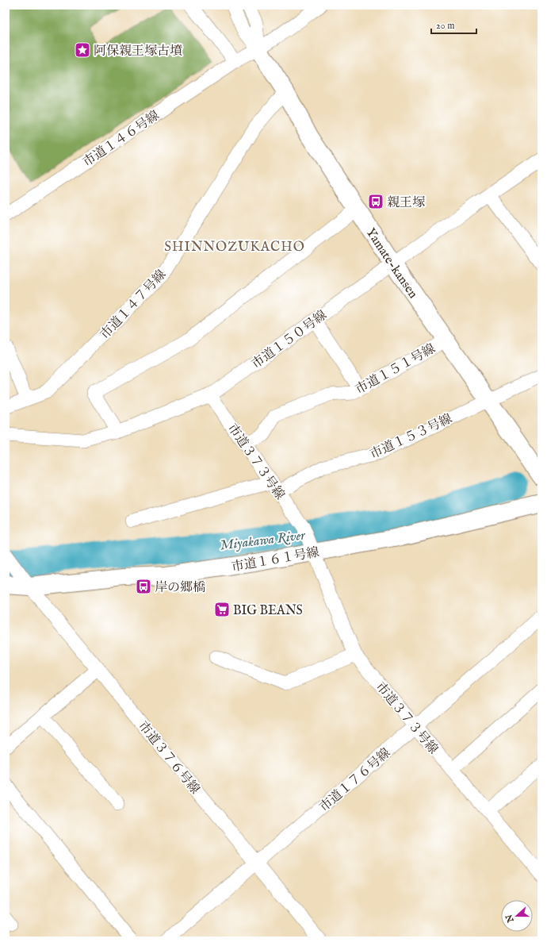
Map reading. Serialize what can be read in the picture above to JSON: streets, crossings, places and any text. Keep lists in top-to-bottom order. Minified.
{"streets":{"street":["市道１４６号線","Yamate-kansen","市道１４７号線","市道１５０号線","市道１５１号線","市道１５３号線","市道３７３号線","市道１６１号線","市道３７６号線","市道１７６号線"]},"crossings":[["市道１４６号線","Yamate-kansen"],["Yamate-kansen","市道１４７号線"],["Yamate-kansen","市道１５０号線"],["Yamate-kansen","市道１５１号線"],["Yamate-kansen","市道１５３号線"],["市道１５０号線","市道３７３号線"],["市道１５１号線","市道３７３号線"],["市道１５３号線","市道３７３号線"],["市道３７３号線","市道１６１号線"],["市道３７３号線","市道１７６号線"],["市道１６１号線","市道３７６号線"],["市道３７６号線","市道１７６号線"]],"districts":["SHINNOZUKACHO"],"water":["Miyakawa River"],"places":{"place":["阿保親王塚古墳"],"bus stop":["親王塚","岸の郷橋"],"supermarket":["BIG BEANS"]},"scale_bar":"20 m","north":"left"}
